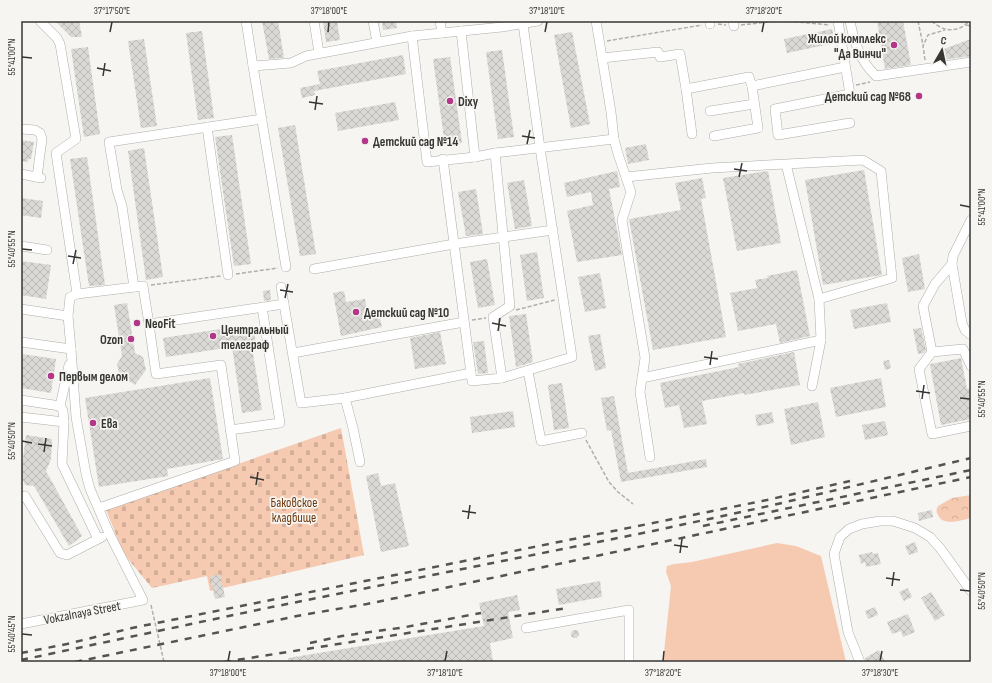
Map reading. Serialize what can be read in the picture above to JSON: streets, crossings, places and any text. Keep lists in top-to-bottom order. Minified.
{"streets":{"street":["Vokzalnaya Street"]},"parks":["Баковское кладбище"],"places":["Жилой комплекс \"Да Винчи\"","Детский сад №68","Dixy","Детский сад №14","Детский сад №10","NeoFit","Центральный телеграф","Ozon","Первым делом","Ева"],"north":"top","coordinates":["37°17'50\"E","37°18'00\"E","37°18'10\"E","37°18'20\"E","55°41'00\"N","55°40'55\"N","55°40'50\"N","55°40'45\"N","37°18'30\"E"]}
